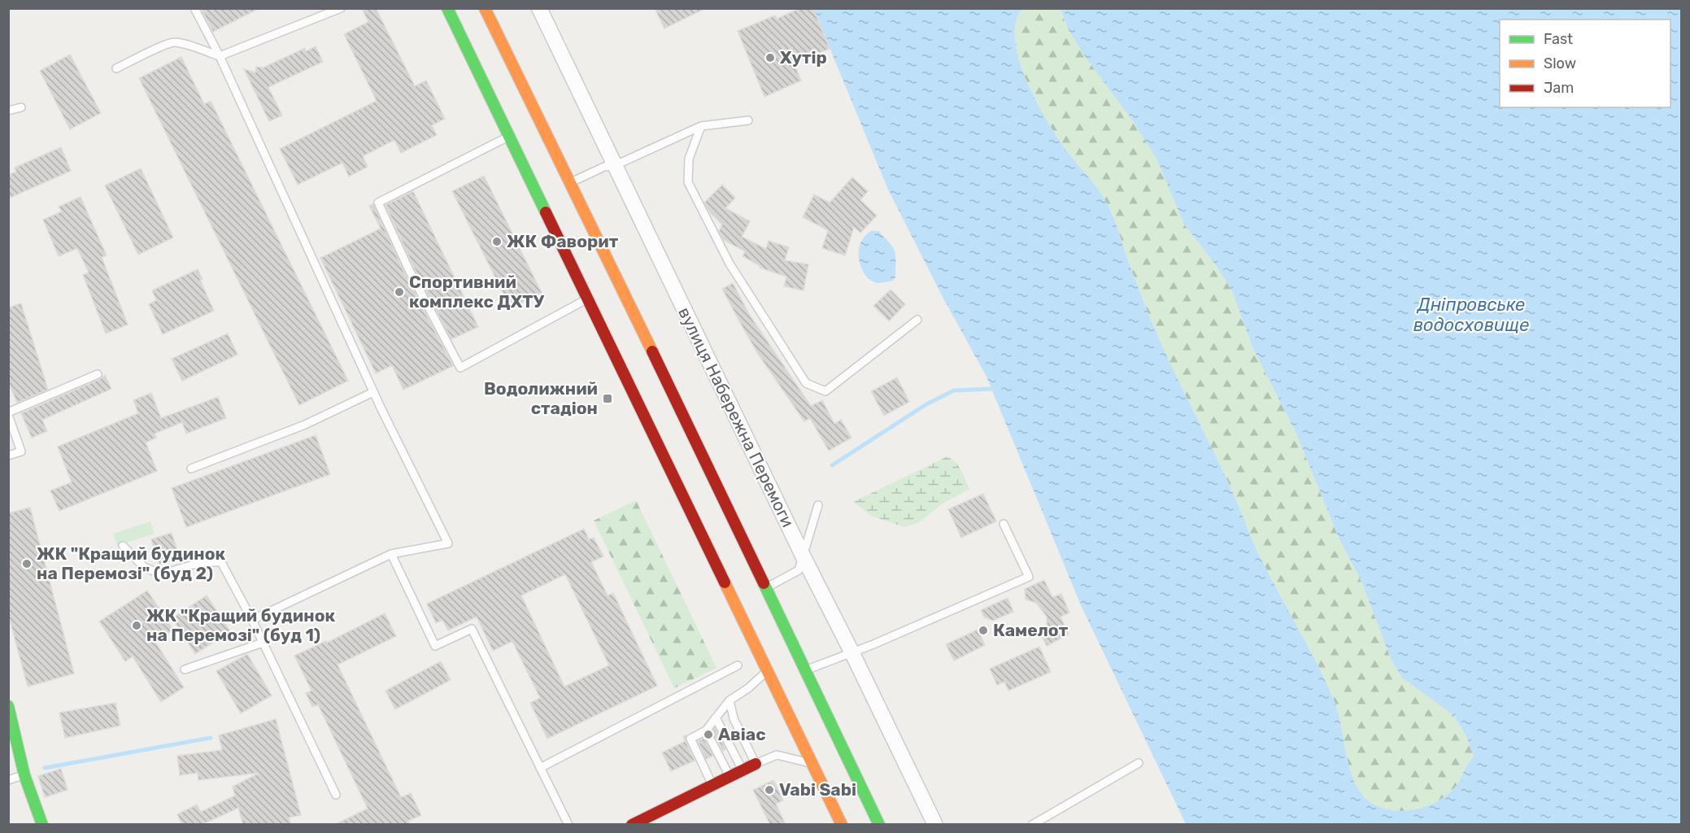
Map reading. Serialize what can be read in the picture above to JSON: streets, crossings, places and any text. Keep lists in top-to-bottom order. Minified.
{"streets":{"street":["вулиця Набережна Перемоги"]},"water":["Дніпровське водосховище"],"places":{"other":["Хутір","ЖК Фаворит","Спортивний комплекс ДХТУ","ЖК \"Кращий будинок на Перемозі\" (буд 2)","ЖК \"Кращий будинок на Перемозі\" (буд 1)","Камелот","Авіас","Vabi Sabi"],"transit":["Водолижний стадіон"]},"legend":["Fast","Slow","Jam"]}
